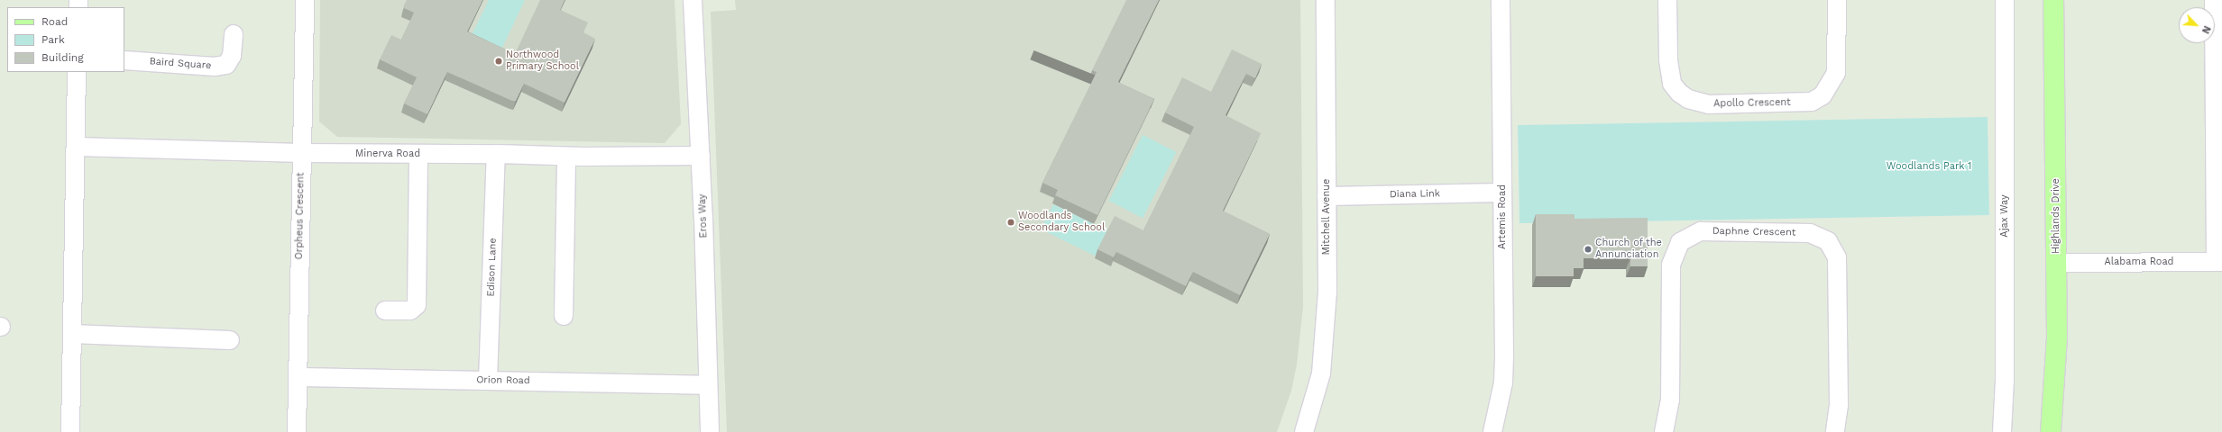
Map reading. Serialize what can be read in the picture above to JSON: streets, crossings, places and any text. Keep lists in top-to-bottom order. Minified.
{"streets":{"main road":["Highlands Drive"],"street":["Baird Square","Apollo Crescent","Minerva Road","Diana Link","Orpheus Crescent","Eros Way","Ajax Way","Mitchell Avenue","Artemis Road","Daphne Crescent","Alabama Road","Edison Lane","Orion Road"]},"crossings":[["Minerva Road","Orpheus Crescent"],["Minerva Road","Eros Way"],["Minerva Road","Edison Lane"],["Diana Link","Mitchell Avenue"],["Diana Link","Artemis Road"],["Orpheus Crescent","Orion Road"],["Eros Way","Orion Road"],["Highlands Drive","Alabama Road"],["Edison Lane","Orion Road"]],"parks":["Woodlands Park 1"],"places":["Northwood Primary School","Woodlands Secondary School","Church of the Annunciation"],"legend":["Road","Park","Building"],"north":"bottom right"}
